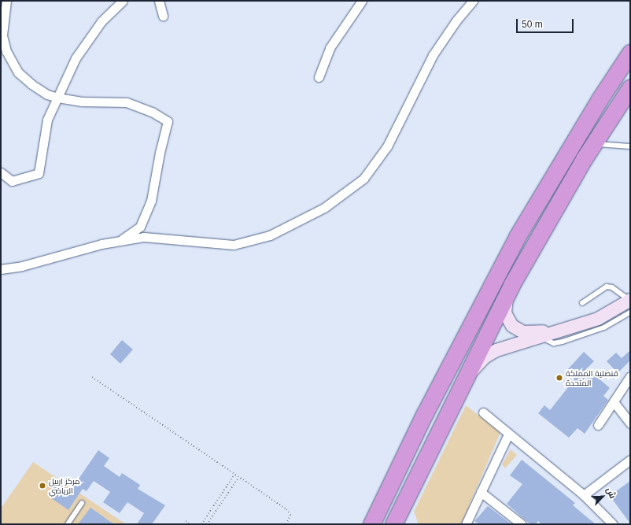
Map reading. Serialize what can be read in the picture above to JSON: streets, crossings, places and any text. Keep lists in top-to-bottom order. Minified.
{"places":["قنصلية المملكة المتحدة","مركز اربيل الرياضي"],"scale_bar":"50 m","north":"top right"}
